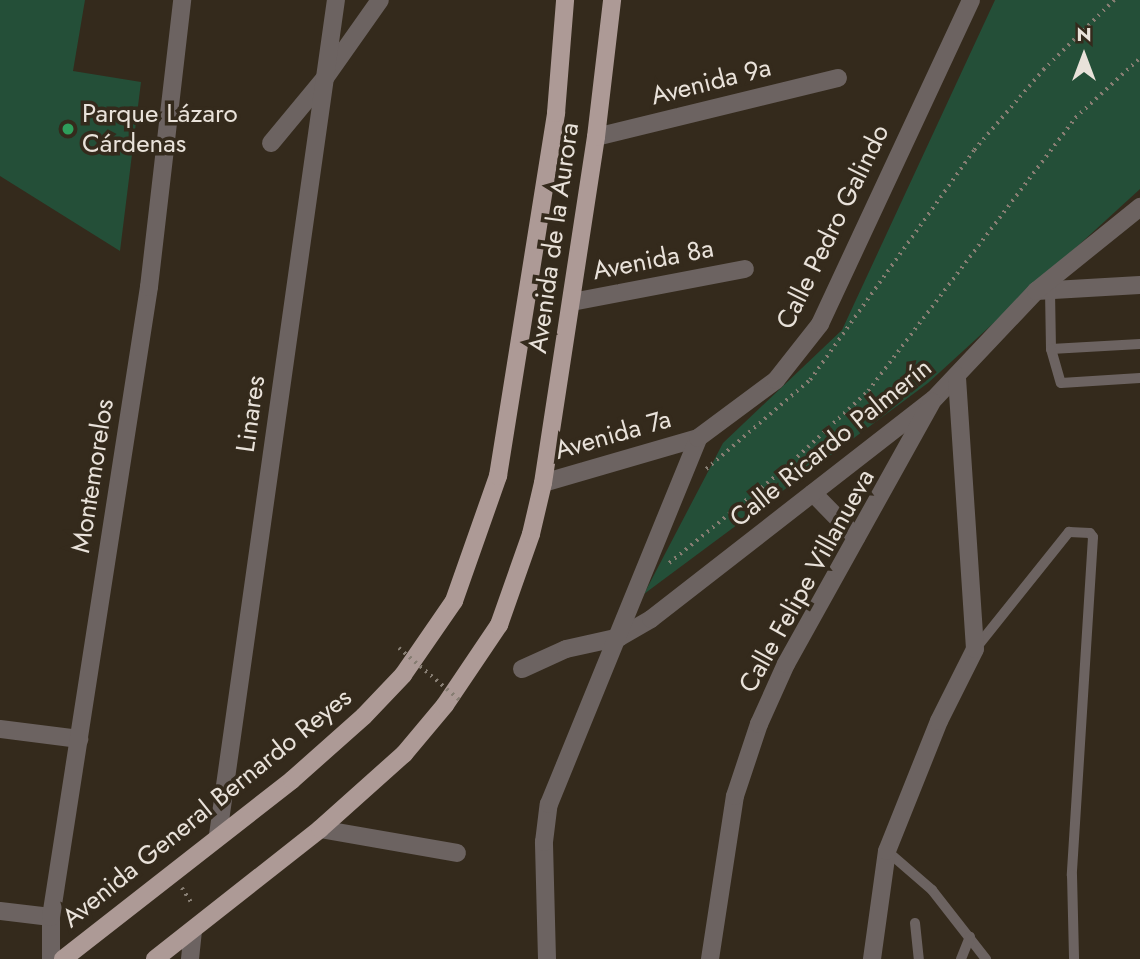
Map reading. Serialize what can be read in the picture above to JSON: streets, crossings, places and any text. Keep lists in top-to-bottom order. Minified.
{"streets":{"main road":["Avenida de la Aurora","Avenida General Bernardo Reyes"],"street":["Avenida 9a","Calle Pedro Galindo","Avenida 8a","Linares","Avenida 7a","Calle Ricardo Palmerín","Montemorelos","Calle Felipe Villanueva"]},"crossings":[["Avenida 9a","Avenida de la Aurora"],["Calle Pedro Galindo","Avenida 7a"],["Avenida de la Aurora","Avenida 8a"],["Avenida de la Aurora","Avenida 7a"],["Avenida de la Aurora","Avenida General Bernardo Reyes"],["Linares","Avenida General Bernardo Reyes"],["Calle Ricardo Palmerín","Calle Felipe Villanueva"]],"places":["Parque Lázaro Cárdenas"],"north":"top"}
